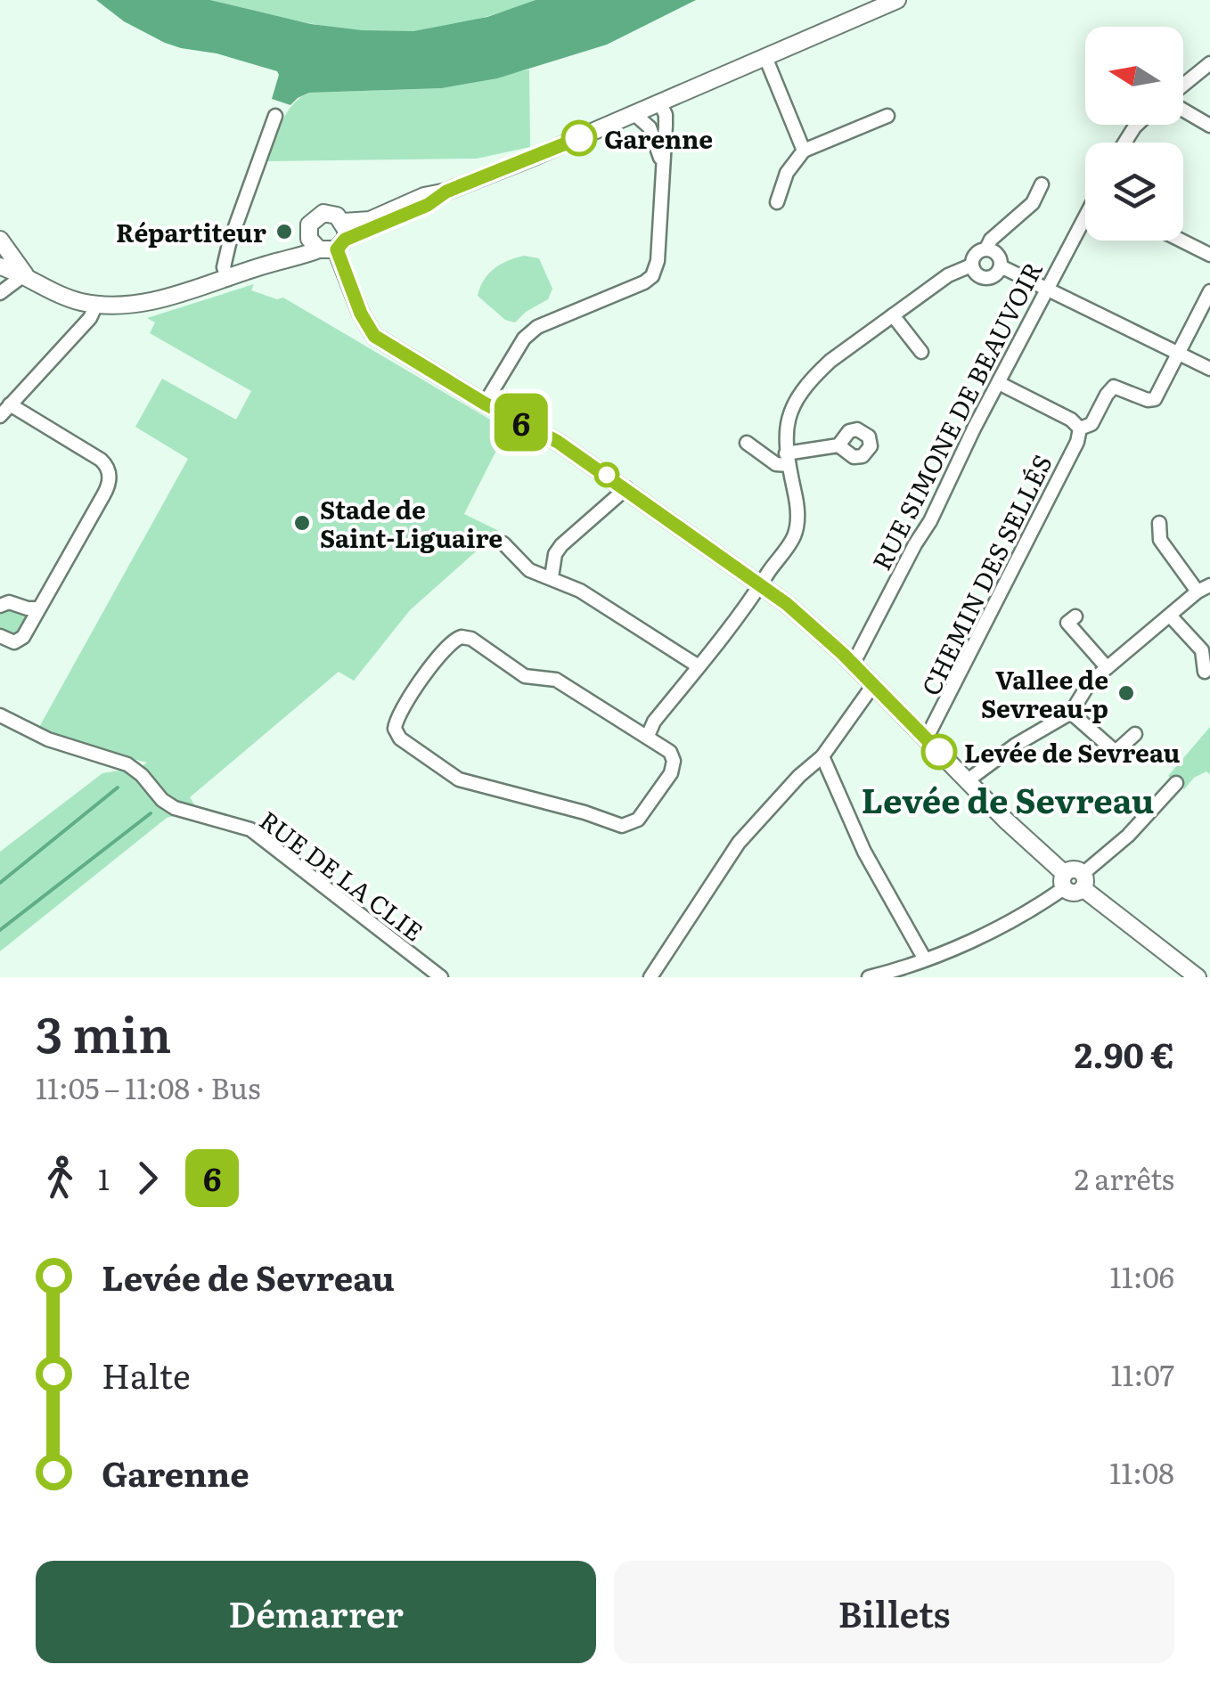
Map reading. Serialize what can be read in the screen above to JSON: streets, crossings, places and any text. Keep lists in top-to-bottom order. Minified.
{"streets":{"street":["RUE SIMONE DE BEAUVOIR","CHEMIN DES SELLÉS","RUE DE LA CLIE"]},"districts":["Levée de Sevreau"],"places":["Garenne","Répartiteur","Stade de Saint-Liguaire","Vallee de Sevreau-p","Levée de Sevreau"],"lines":["bus line 6"],"north":"left","page":{"on_map":"6","heading":["3 min","11:05 – 11:08 · Bus","2.90 €"],"legs":["1","6","2 arrêts"],"list":[{"name":"Levée de Sevreau","value":"11:06"},{"name":"Halte","value":"11:07"},{"name":"Garenne","value":"11:08"}],"buttons":["Démarrer","Billets"]}}
